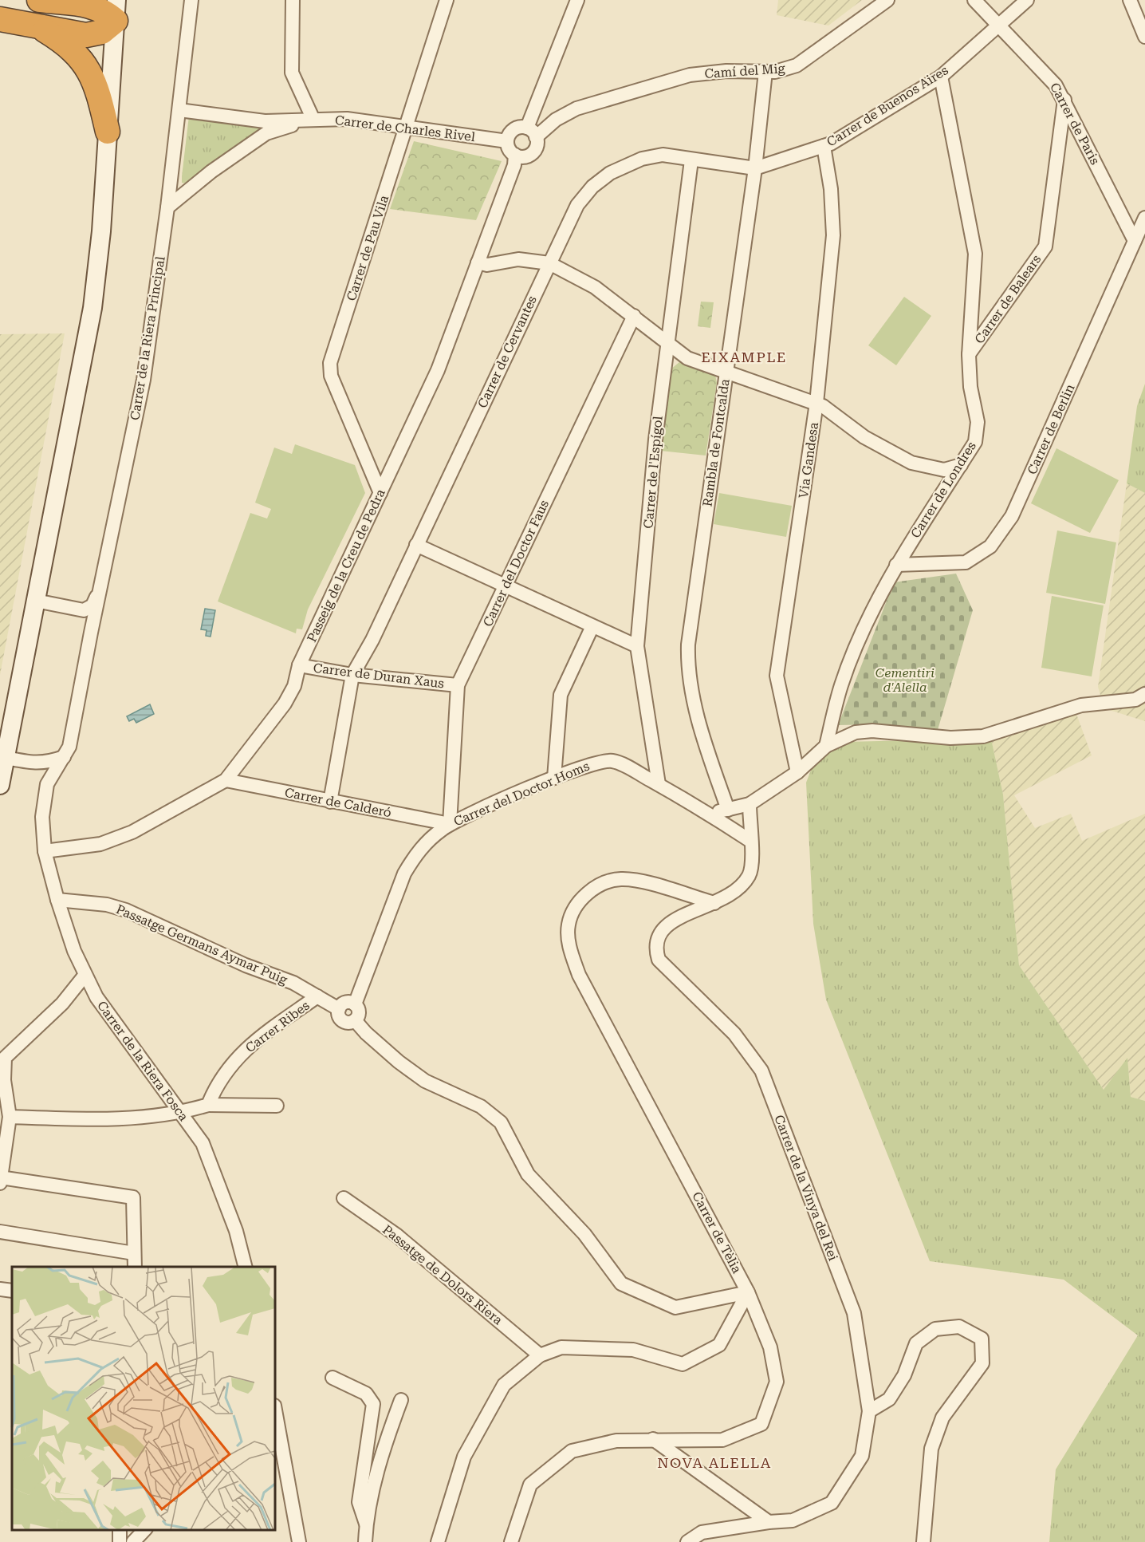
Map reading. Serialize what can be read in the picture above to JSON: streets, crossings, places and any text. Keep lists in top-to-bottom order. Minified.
{"streets":{"street":["Camí del Mig","Carrer de Buenos Aires","Carrer de Paris","Carrer de Charles Rivel","Carrer de Pau Vila","Carrer de Balears","Carrer de la Riera Principal","Carrer de Cervantes","Carrer de Berlin","Rambla de Fontcalda","Via Gandesa","Carrer de l'Espígol","Carrer de Londres","Carrer del Doctor Faus","Passeig de la Creu de Pedra","Carrer de Duran Xaus","Carrer del Doctor Homs","Carrer de Calderó","Passatge Germans Aymar Puig","Carrer Ribes","Carrer de la Riera Fosca","Carrer de la Vinya del Rei","Carrer de Tèlia","Passatge de Dolors Riera"]},"crossings":[["Camí del Mig","Carrer de Charles Rivel"],["Camí del Mig","Rambla de Fontcalda"],["Camí del Mig","Passeig de la Creu de Pedra"],["Carrer de Buenos Aires","Carrer de Paris"],["Carrer de Buenos Aires","Carrer de Cervantes"],["Carrer de Buenos Aires","Rambla de Fontcalda"],["Carrer de Buenos Aires","Via Gandesa"],["Carrer de Buenos Aires","Carrer de Londres"],["Carrer de Paris","Carrer de Balears"],["Carrer de Paris","Carrer de Berlin"],["Carrer de Charles Rivel","Carrer de Pau Vila"],["Carrer de Charles Rivel","Carrer de la Riera Principal"],["Carrer de Charles Rivel","Passeig de la Creu de Pedra"],["Carrer de Pau Vila","Passeig de la Creu de Pedra"],["Carrer de Balears","Carrer de Londres"],["Carrer de la Riera Principal","Carrer de la Riera Fosca"],["Carrer de Cervantes","Rambla de Fontcalda"],["Carrer de Cervantes","Carrer de l'Espígol"],["Carrer de Cervantes","Carrer de Duran Xaus"],["Carrer de Cervantes","Carrer de Calderó"],["Carrer de Berlin","Carrer de Londres"],["Carrer de l'Espígol","Carrer del Doctor Homs"],["Carrer del Doctor Faus","Carrer de Duran Xaus"],["Carrer del Doctor Faus","Carrer del Doctor Homs"],["Carrer del Doctor Faus","Carrer de Calderó"],["Passeig de la Creu de Pedra","Carrer de Duran Xaus"],["Passeig de la Creu de Pedra","Carrer de Calderó"],["Passeig de la Creu de Pedra","Carrer de la Riera Fosca"],["Carrer del Doctor Homs","Carrer de Calderó"],["Carrer del Doctor Homs","Passatge Germans Aymar Puig"],["Carrer del Doctor Homs","Carrer de la Vinya del Rei"],["Passatge Germans Aymar Puig","Carrer Ribes"],["Passatge Germans Aymar Puig","Carrer de la Riera Fosca"],["Carrer de la Vinya del Rei","Carrer de Tèlia"]],"districts":["EIXAMPLE","NOVA ALELLA"],"parks":["Cementiri d'Alella"]}
